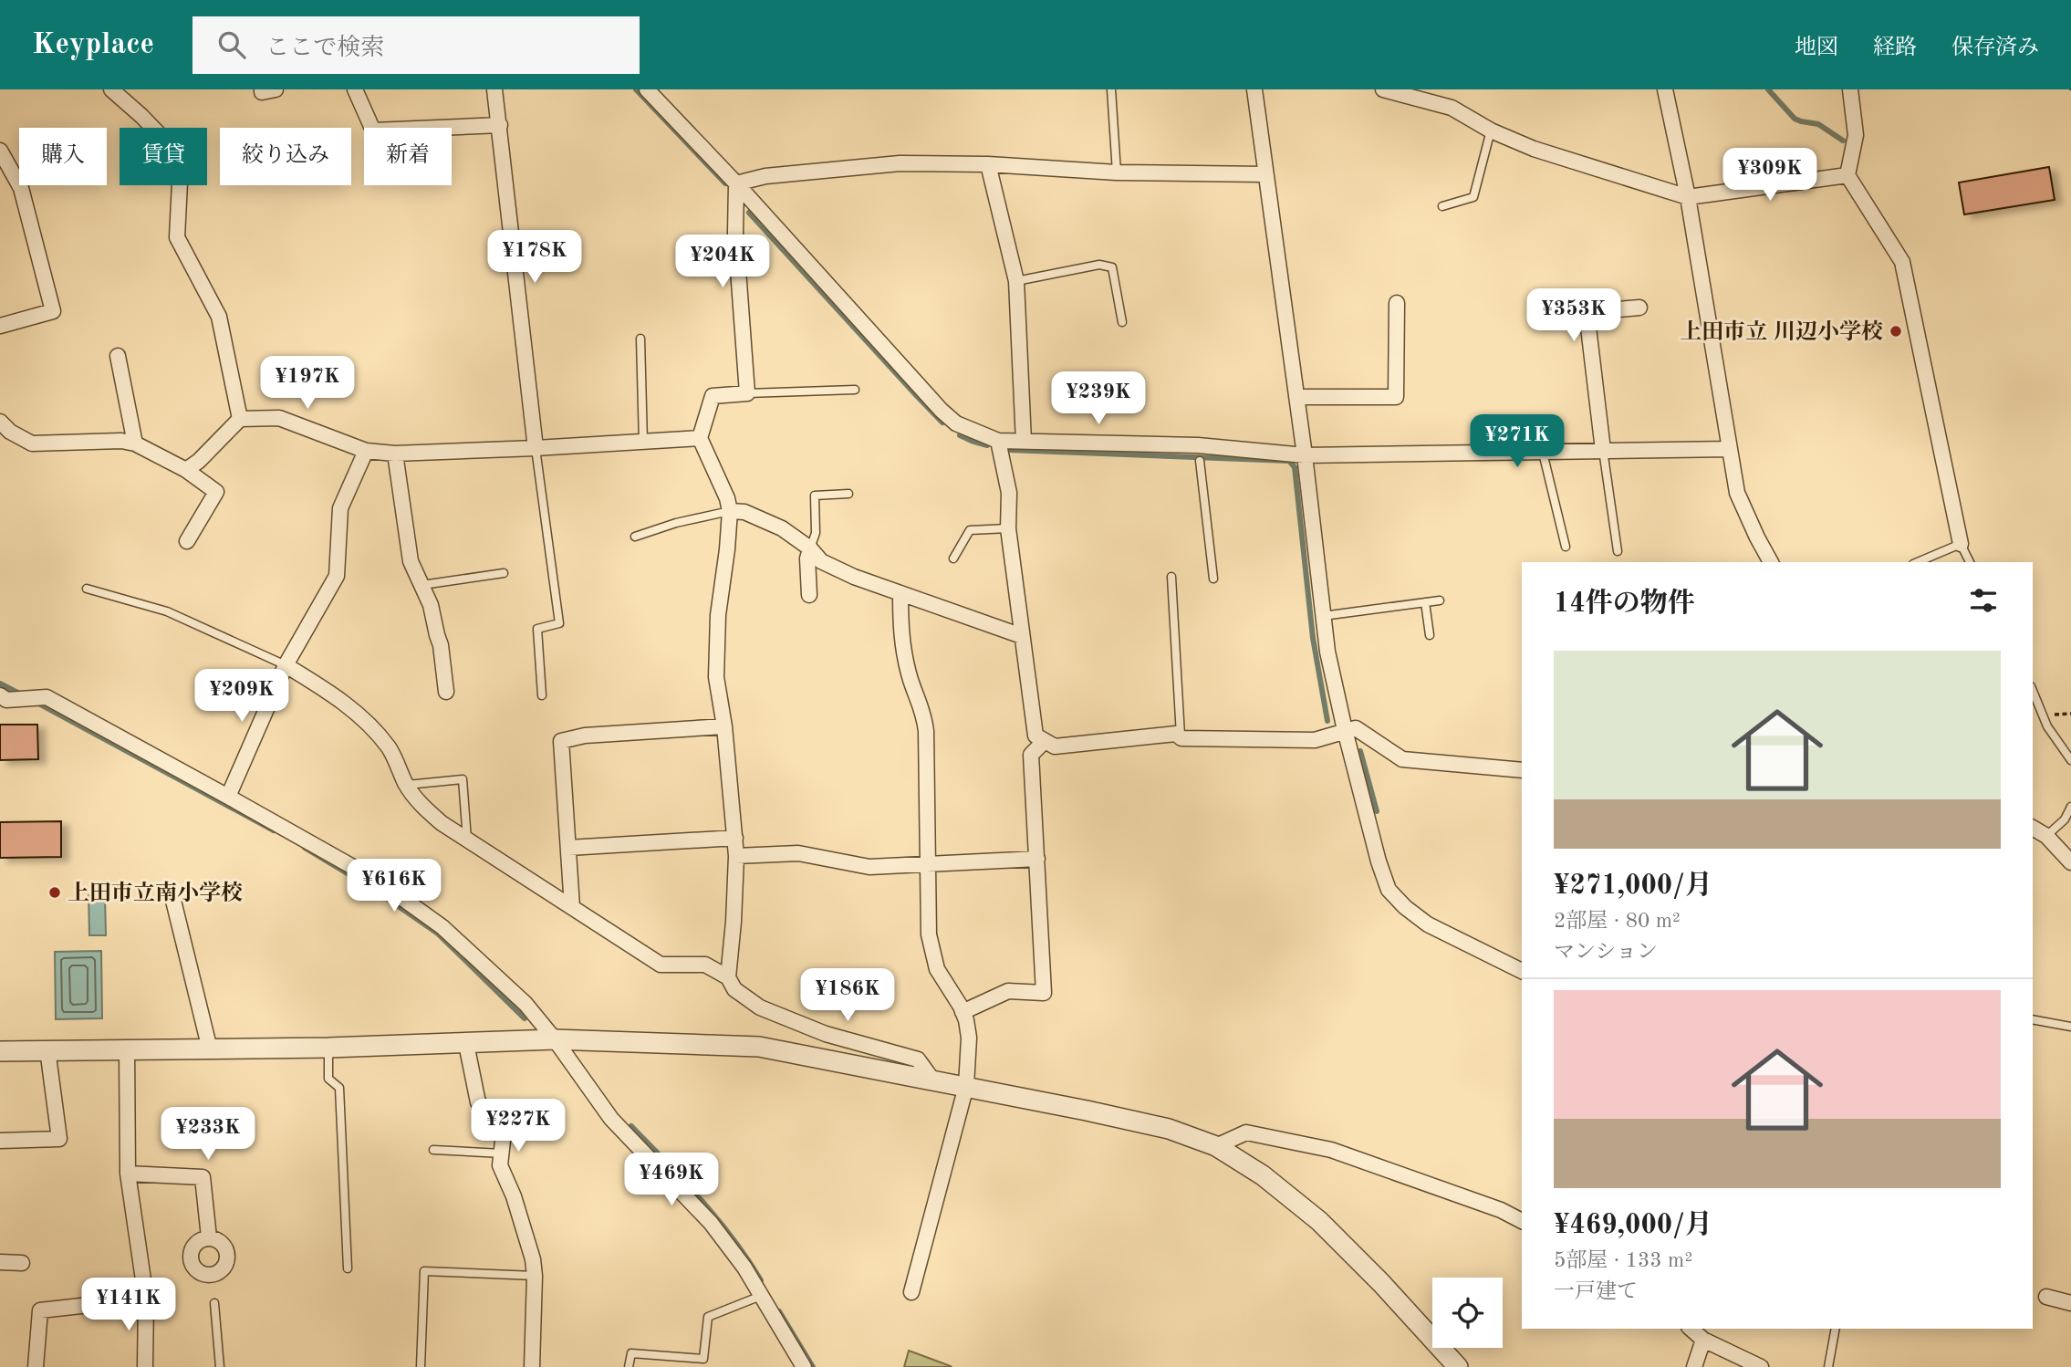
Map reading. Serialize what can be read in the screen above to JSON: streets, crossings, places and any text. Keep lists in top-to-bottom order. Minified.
{"places":["上田市立 川辺小学校","上田市立南小学校"],"page":{"header":"Keyplace","search":"ここで検索","nav":["地図","経路","保存済み"],"chip":["購入","賃貸","絞り込み","新着"],"price":["¥309K","¥178K","¥204K","¥353K","¥197K","¥239K","¥271K","¥209K","¥616K","¥186K","¥227K","¥233K","¥469K","¥141K"],"heading":"14件の物件","list":[{"name":"¥271,000/月","note":"2部屋 · 80 m² · マンション"},{"name":"¥469,000/月","note":"5部屋 · 133 m² · 一戸建て"}]}}
